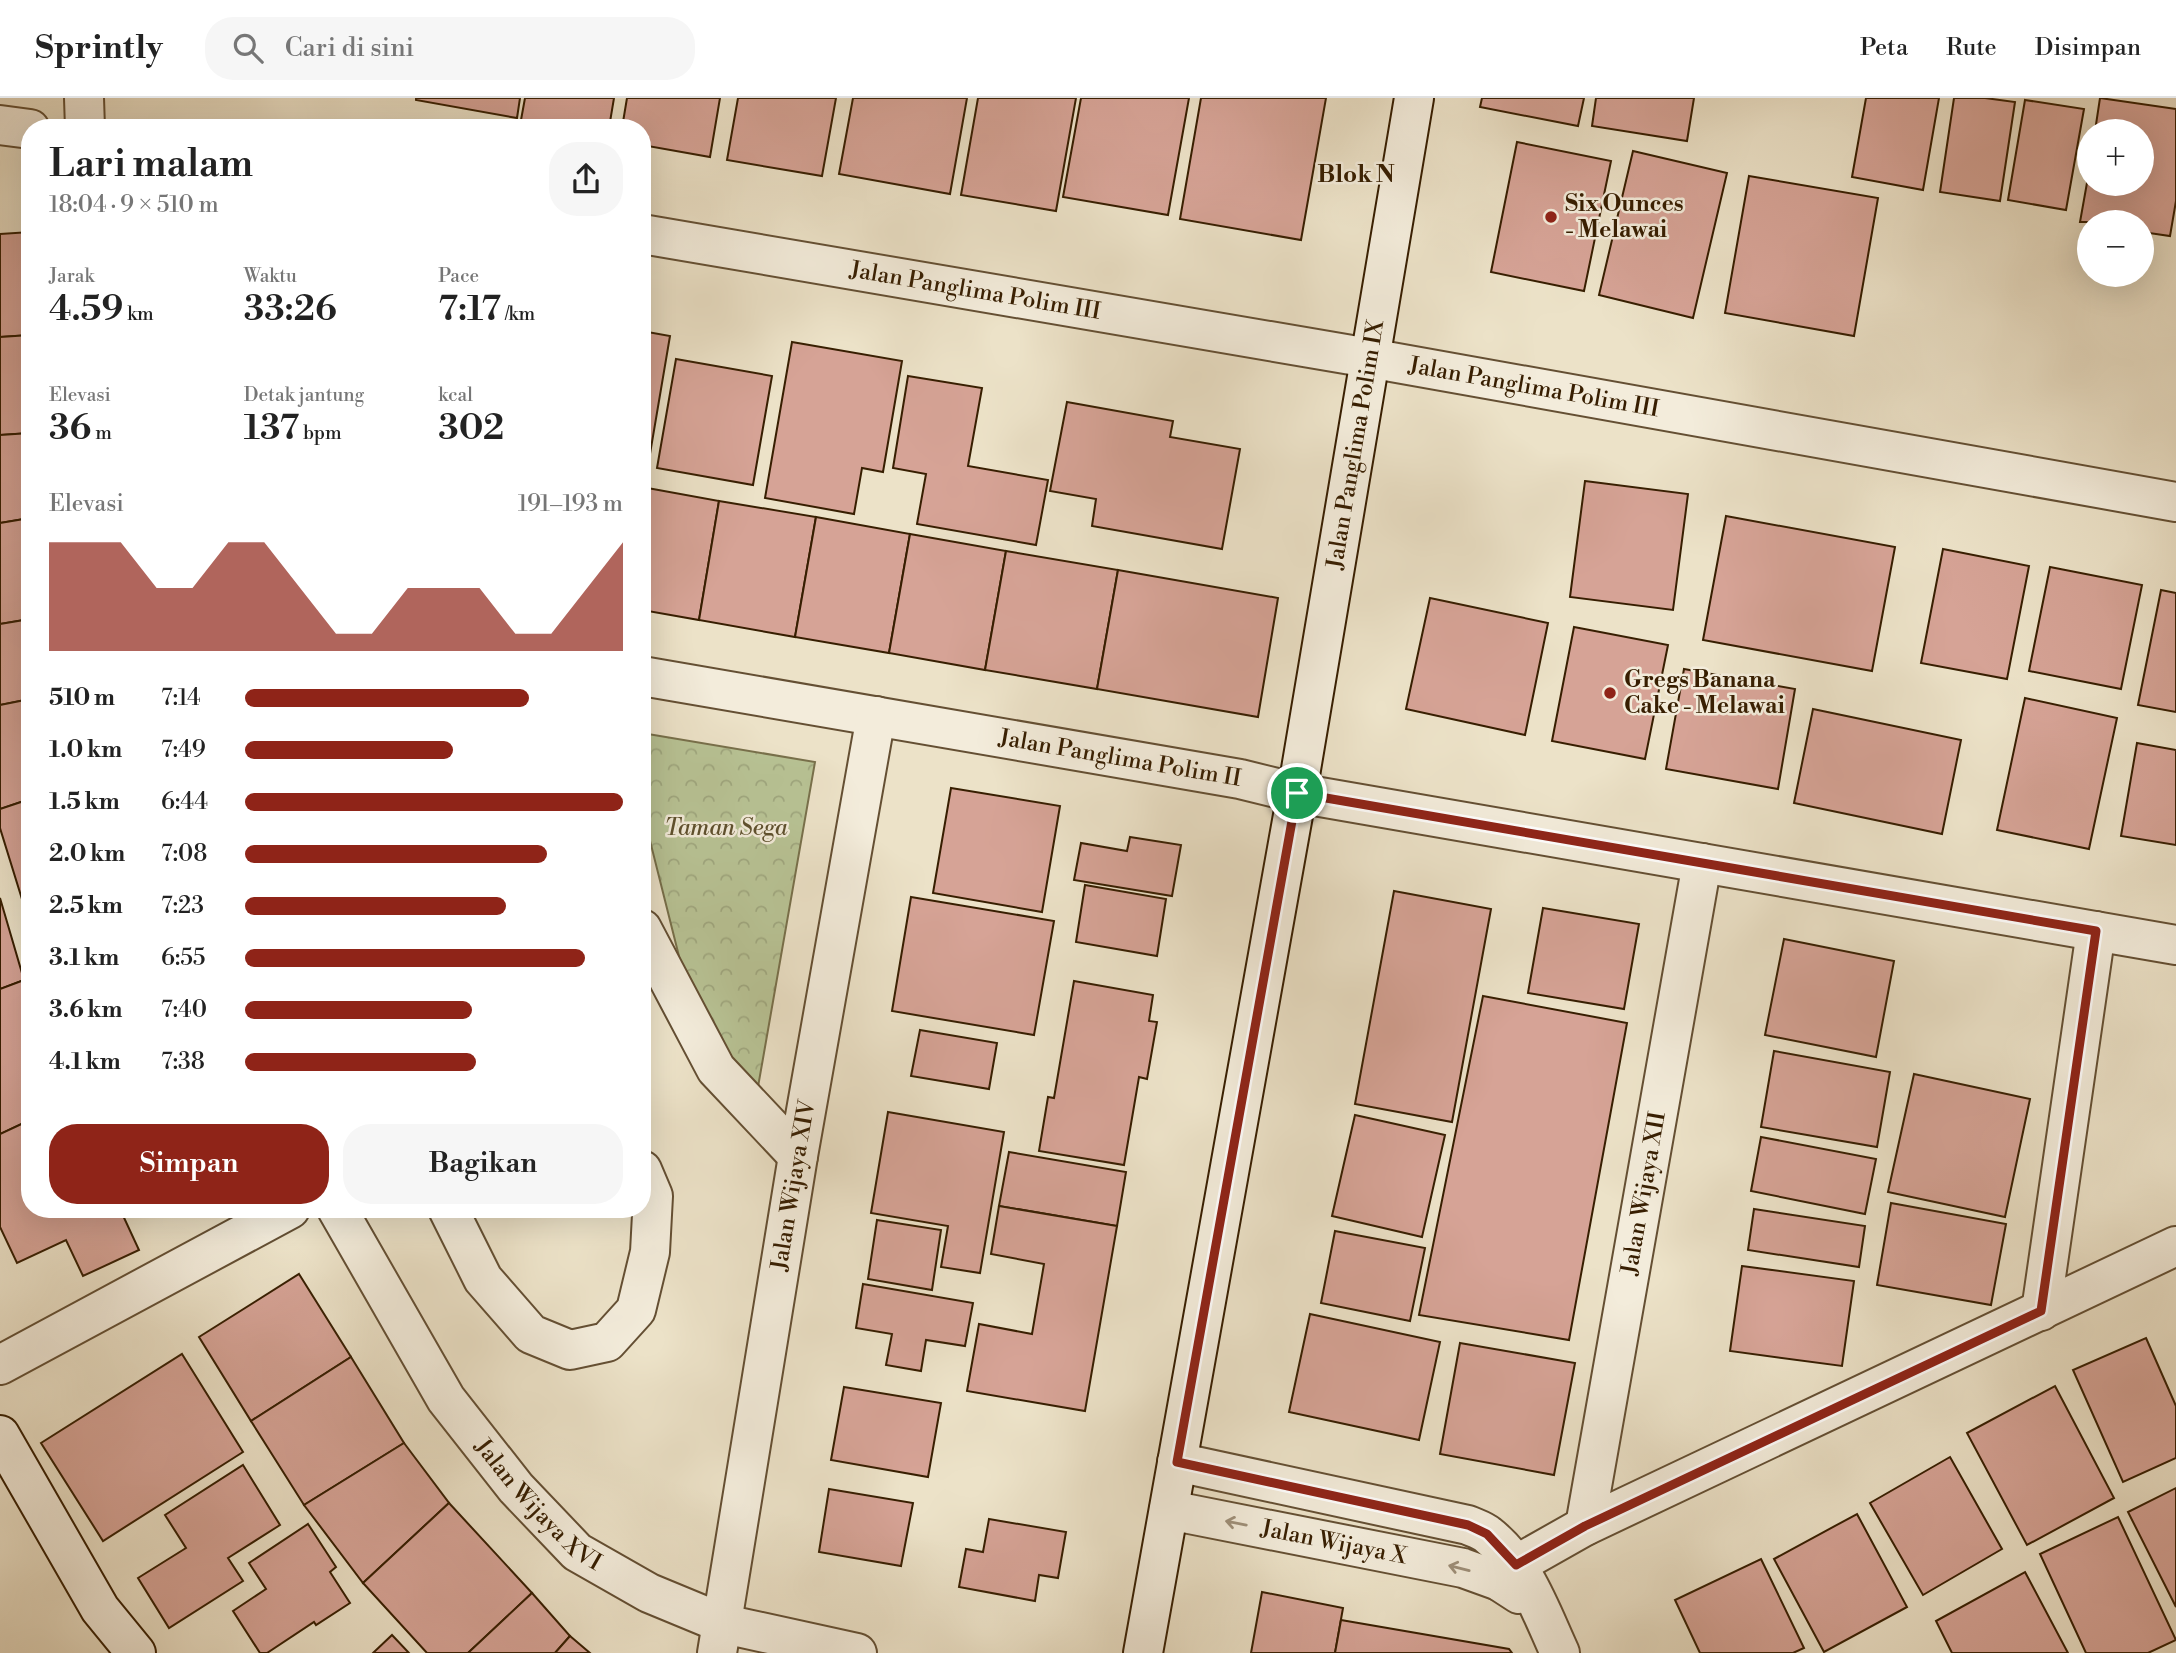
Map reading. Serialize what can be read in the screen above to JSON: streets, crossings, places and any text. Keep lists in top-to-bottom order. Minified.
{"streets":{"street":["Jalan Panglima Polim III","Jalan Panglima Polim IX","Jalan Panglima Polim II","Jalan Wijaya XIV","Jalan Wijaya XII","Jalan Wijaya XVI","Jalan Wijaya X"]},"crossings":[["Jalan Panglima Polim III","Jalan Panglima Polim IX"],["Jalan Panglima Polim IX","Jalan Panglima Polim II"],["Jalan Panglima Polim IX","Jalan Wijaya X"],["Jalan Panglima Polim II","Jalan Wijaya XIV"],["Jalan Panglima Polim II","Jalan Wijaya XII"],["Jalan Wijaya XIV","Jalan Wijaya XVI"]],"districts":["Blok N"],"parks":["Taman Sega"],"places":["Six Ounces - Melawai","Gregs Banana Cake - Melawai"],"page":{"header":"Sprintly","search":"Cari di sini","nav":["Peta","Rute","Disimpan"],"map_buttons":["+","−"],"heading":["Lari malam","18:04 · 9 × 510 m"],"stats":[["Jarak","4.59 km"],["Waktu","33:26"],["Pace","7:17 /km"],["Elevasi","36 m"],["Detak jantung","137 bpm"],["kcal","302"]],"chart":["Elevasi","191–193 m"],"list":[{"name":"510 m","note":"7:14"},{"name":"1.0 km","note":"7:49"},{"name":"1.5 km","note":"6:44"},{"name":"2.0 km","note":"7:08"},{"name":"2.5 km","note":"7:23"},{"name":"3.1 km","note":"6:55"},{"name":"3.6 km","note":"7:40"},{"name":"4.1 km","note":"7:38"}],"buttons":["Simpan","Bagikan"]}}
